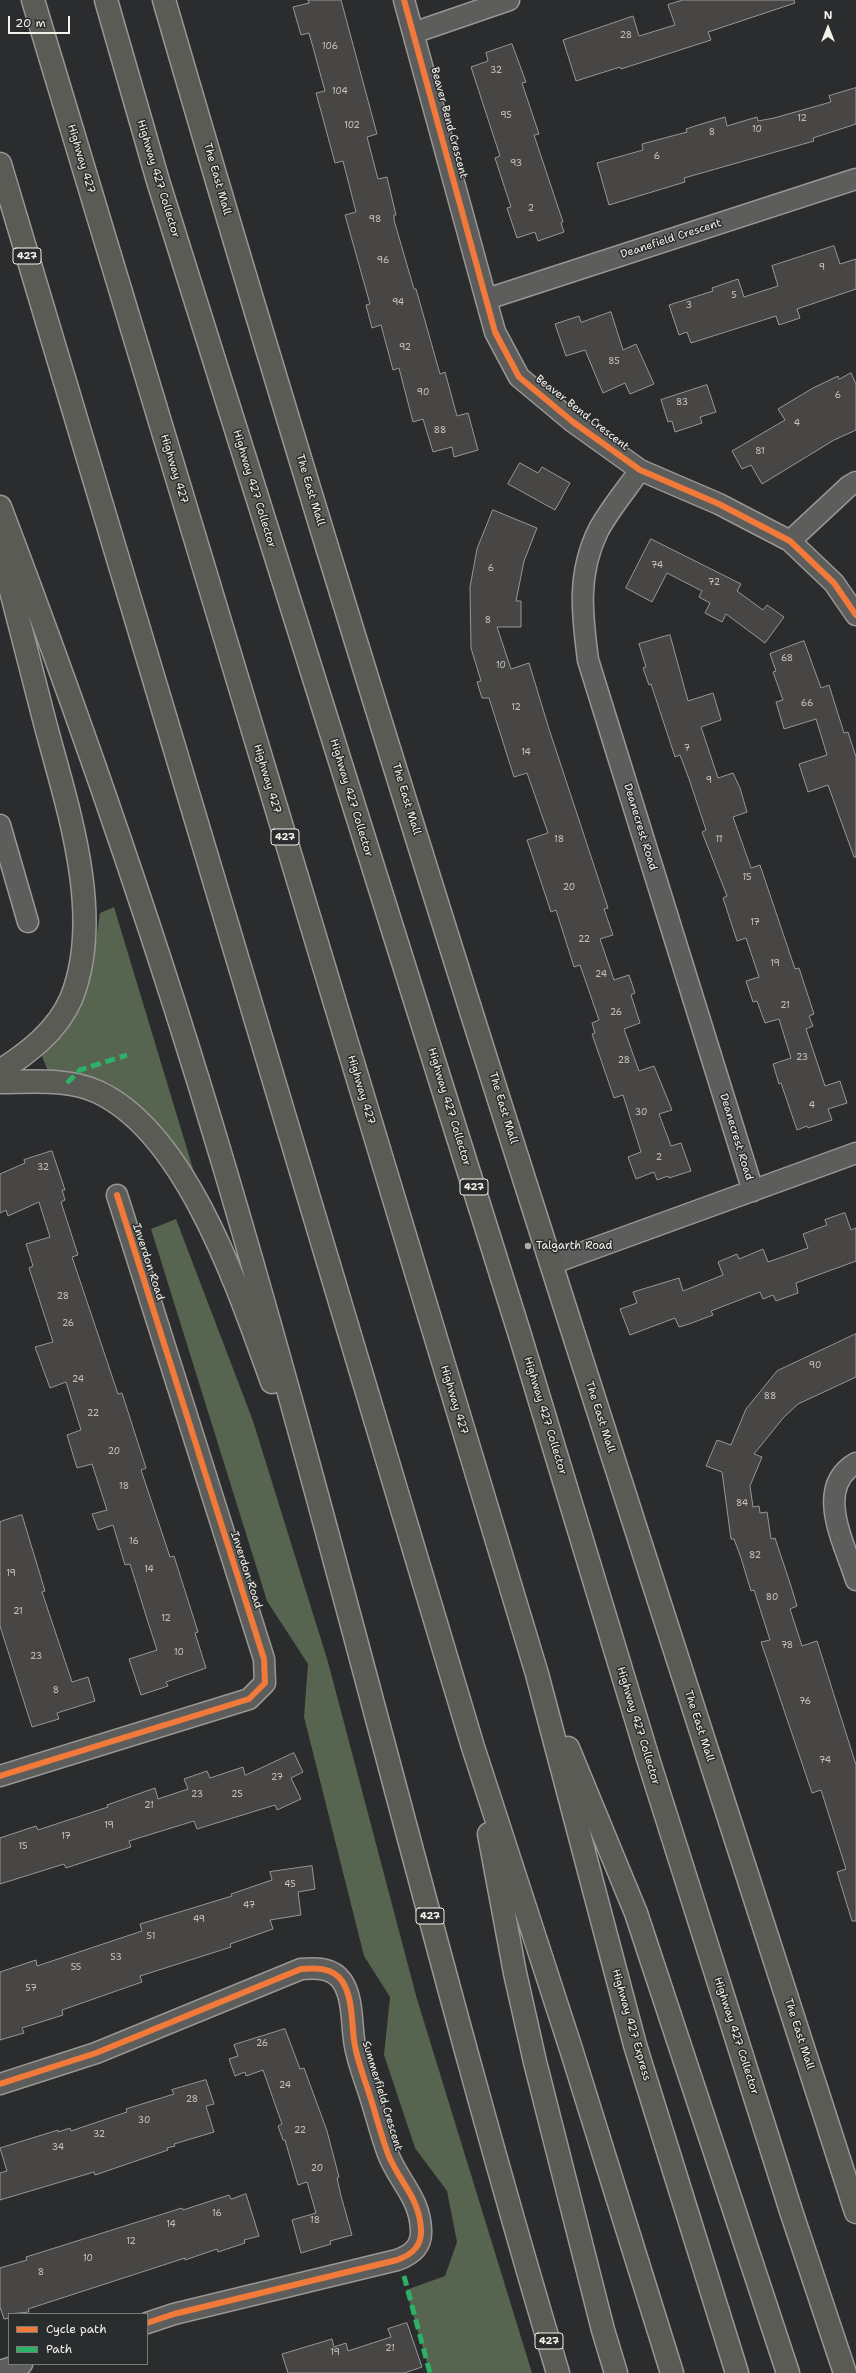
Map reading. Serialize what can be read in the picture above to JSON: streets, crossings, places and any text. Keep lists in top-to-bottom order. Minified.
{"streets":{"main road":["Highway 427","Highway 427 Collector","The East Mall","427","Highway 427 Express"],"street":["Beaver Bend Crescent","Deanefield Crescent","Deanecrest Road","Inverdon Road","Summerfield Crescent"]},"crossings":[["Beaver Bend Crescent","Deanefield Crescent"],["Beaver Bend Crescent","Deanecrest Road"],["Highway 427","Highway 427 Express"]],"places":["Talgarth Road"],"house_numbers":["28","106","32","104","95","12","102","10","8","6","93","2","98","96","9","5","94","3","92","85","90","6","83","4","88","81","74","6","72","8","68","10","66","12","7","14","9","18","11","15","20","17","22","19","24","21","26","23","28","4","30","2","32","28","26","90","24","88","22","20","18","84","16","82","14","19","80","21","12","78","10","23","8","76","74","27","23","25","21","19","17","15","45","47","49","51","53","55","57","26","24","28","30","22","32","34","20","16","18","14","12","10","8","21","19"],"legend":["Cycle path","Path"],"scale_bar":"20 m","north":"top"}
